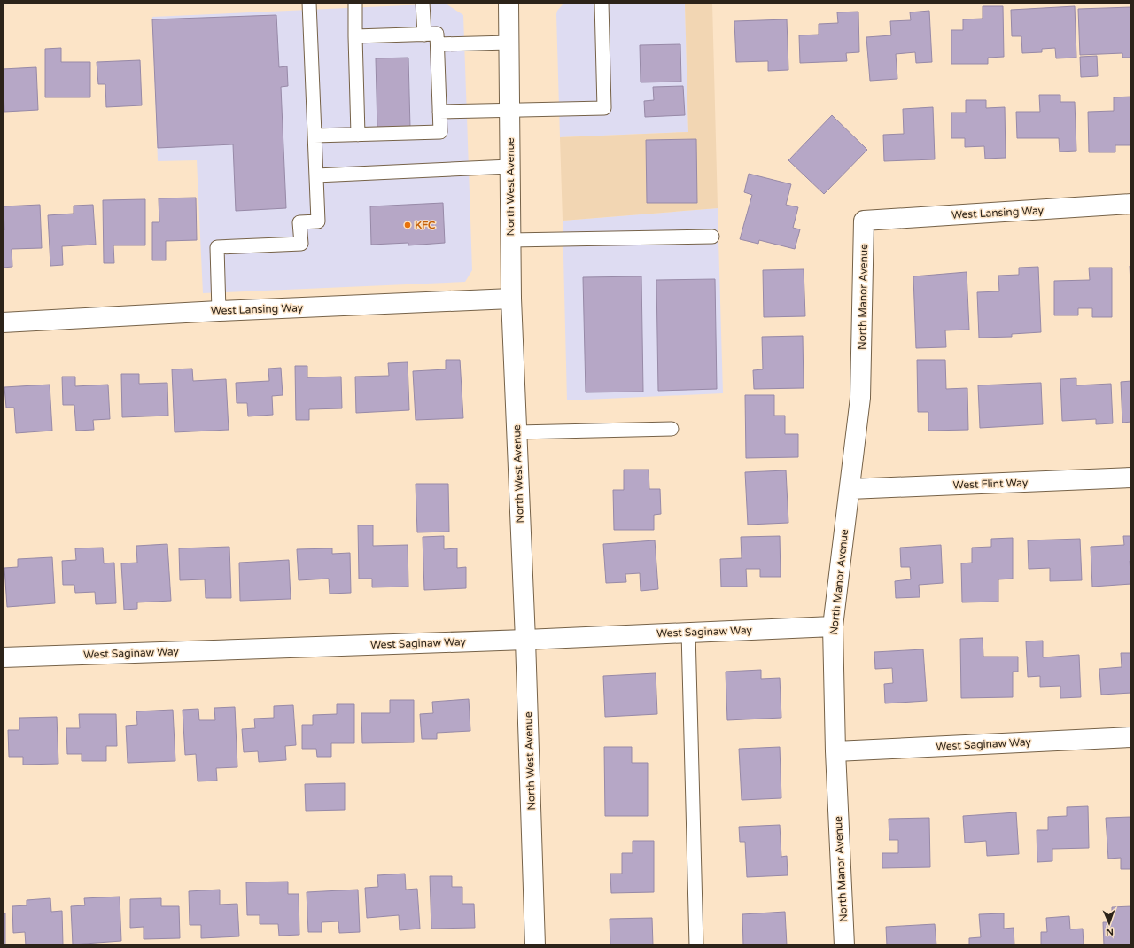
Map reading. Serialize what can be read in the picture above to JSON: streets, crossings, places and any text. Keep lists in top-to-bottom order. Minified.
{"streets":{"street":["North West Avenue","West Lansing Way","North Manor Avenue","West Flint Way","West Saginaw Way"]},"crossings":[["North West Avenue","West Lansing Way"],["North West Avenue","West Saginaw Way"],["West Lansing Way","North Manor Avenue"],["North Manor Avenue","West Flint Way"],["North Manor Avenue","West Saginaw Way"]],"places":["KFC"],"north":"bottom"}
